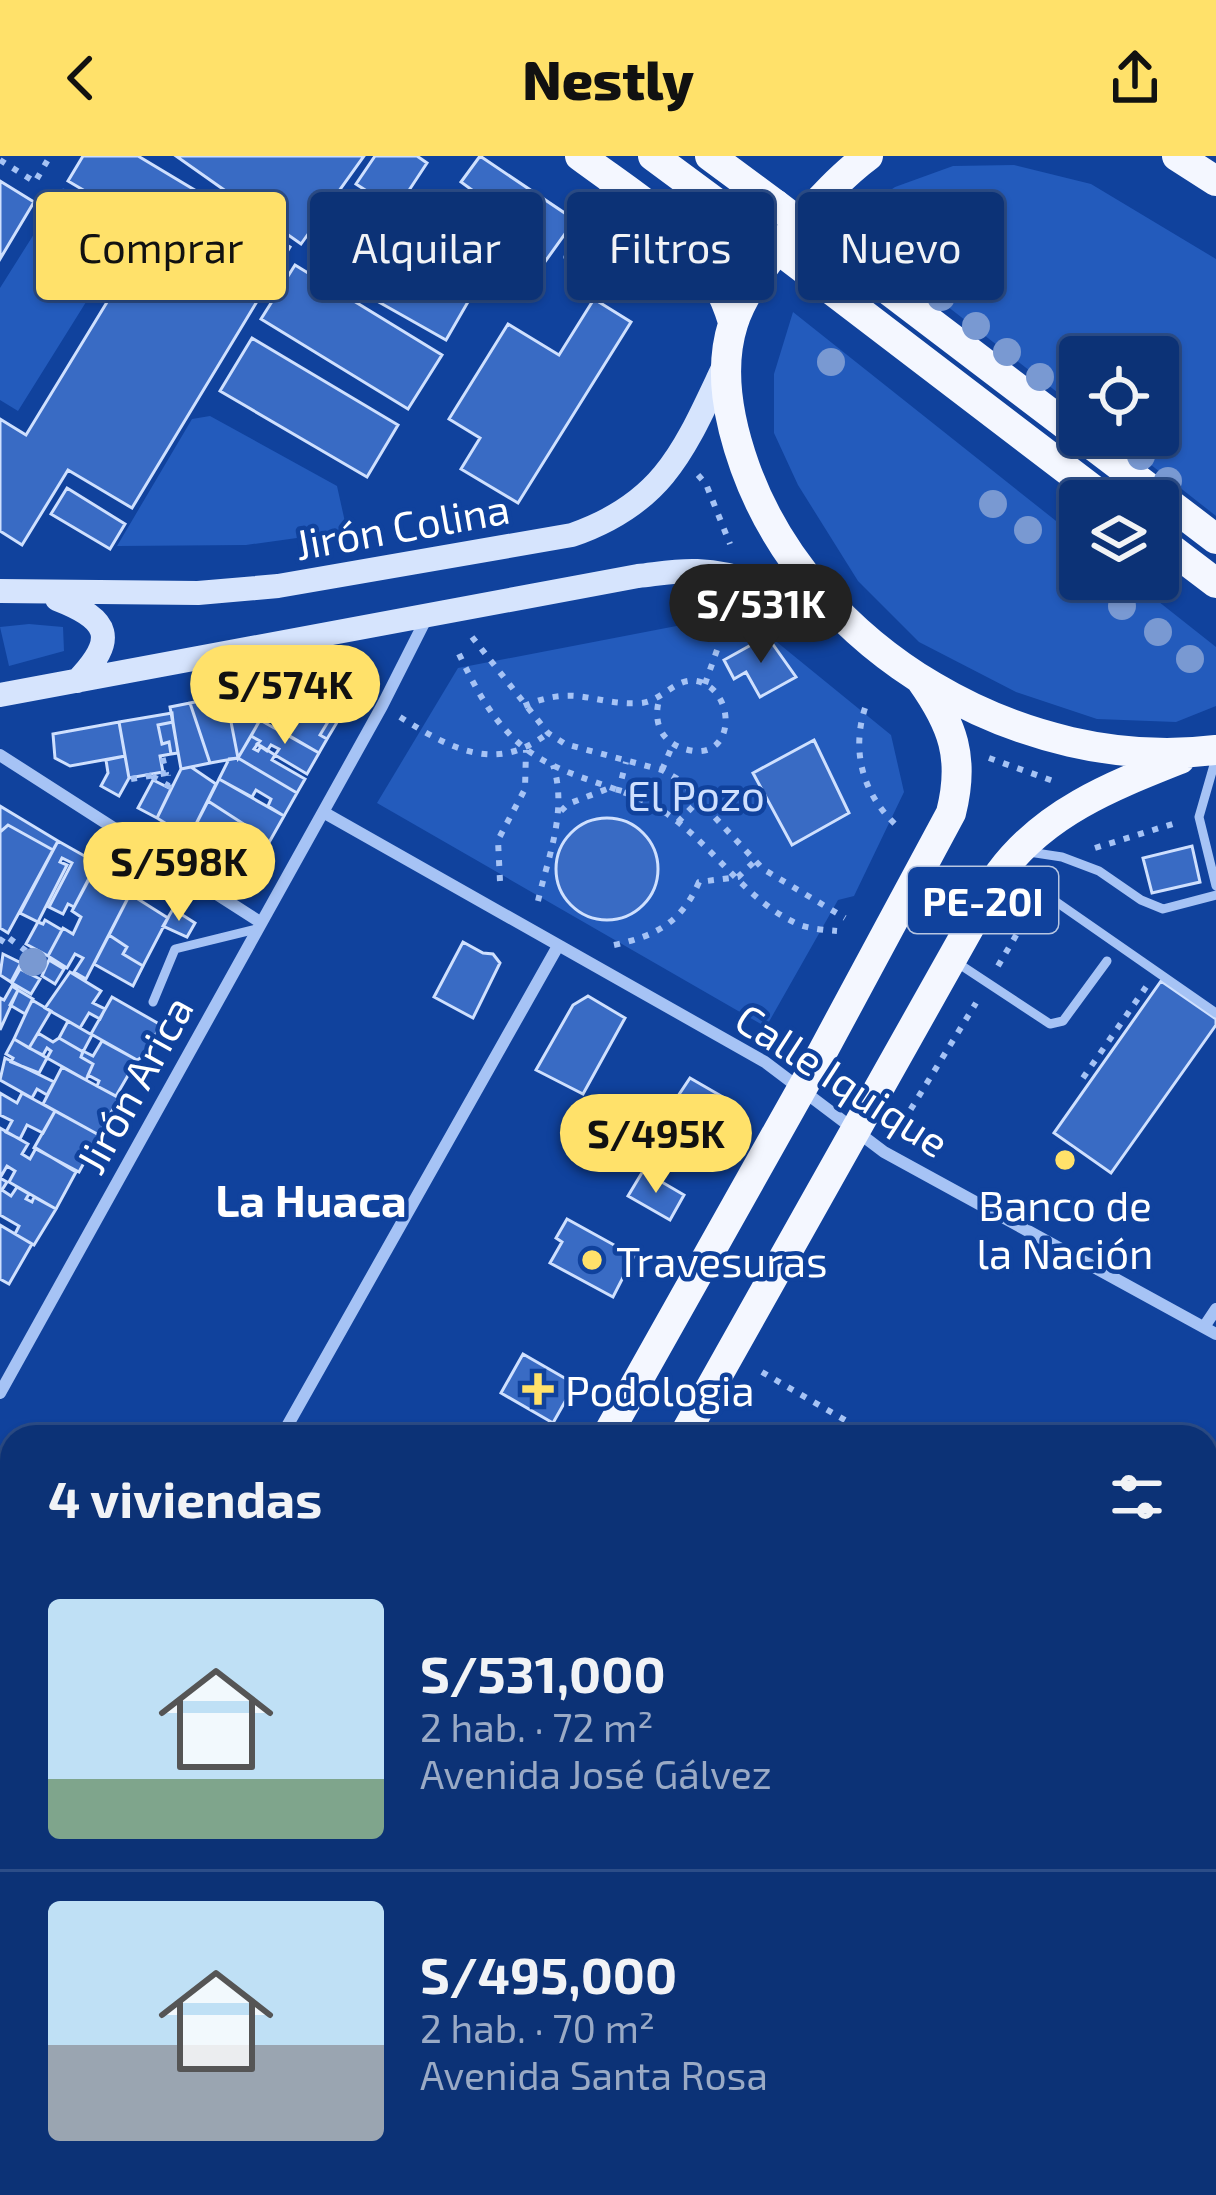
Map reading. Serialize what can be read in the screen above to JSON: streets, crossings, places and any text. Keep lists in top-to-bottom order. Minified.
{"streets":{"main road":["Jirón Colina","PE-20I"],"street":["Calle Iquique","Jirón Arica"]},"crossings":[["Jirón Colina","PE-20I"],["PE-20I","Calle Iquique"],["Calle Iquique","Jirón Arica"]],"districts":["La Huaca"],"parks":["El Pozo"],"places":{"other":["Banco de la Nación","Travesuras"],"health":["Podologia"]},"page":{"header":"Nestly","chip":["Comprar","Alquilar","Filtros","Nuevo"],"price":["S/531K","S/574K","S/598K","S/495K"],"heading":"4 viviendas","list":[{"name":"S/531,000","note":"2 hab. · 72 m² · Avenida José Gálvez"},{"name":"S/495,000","note":"2 hab. · 70 m² · Avenida Santa Rosa"}]}}
